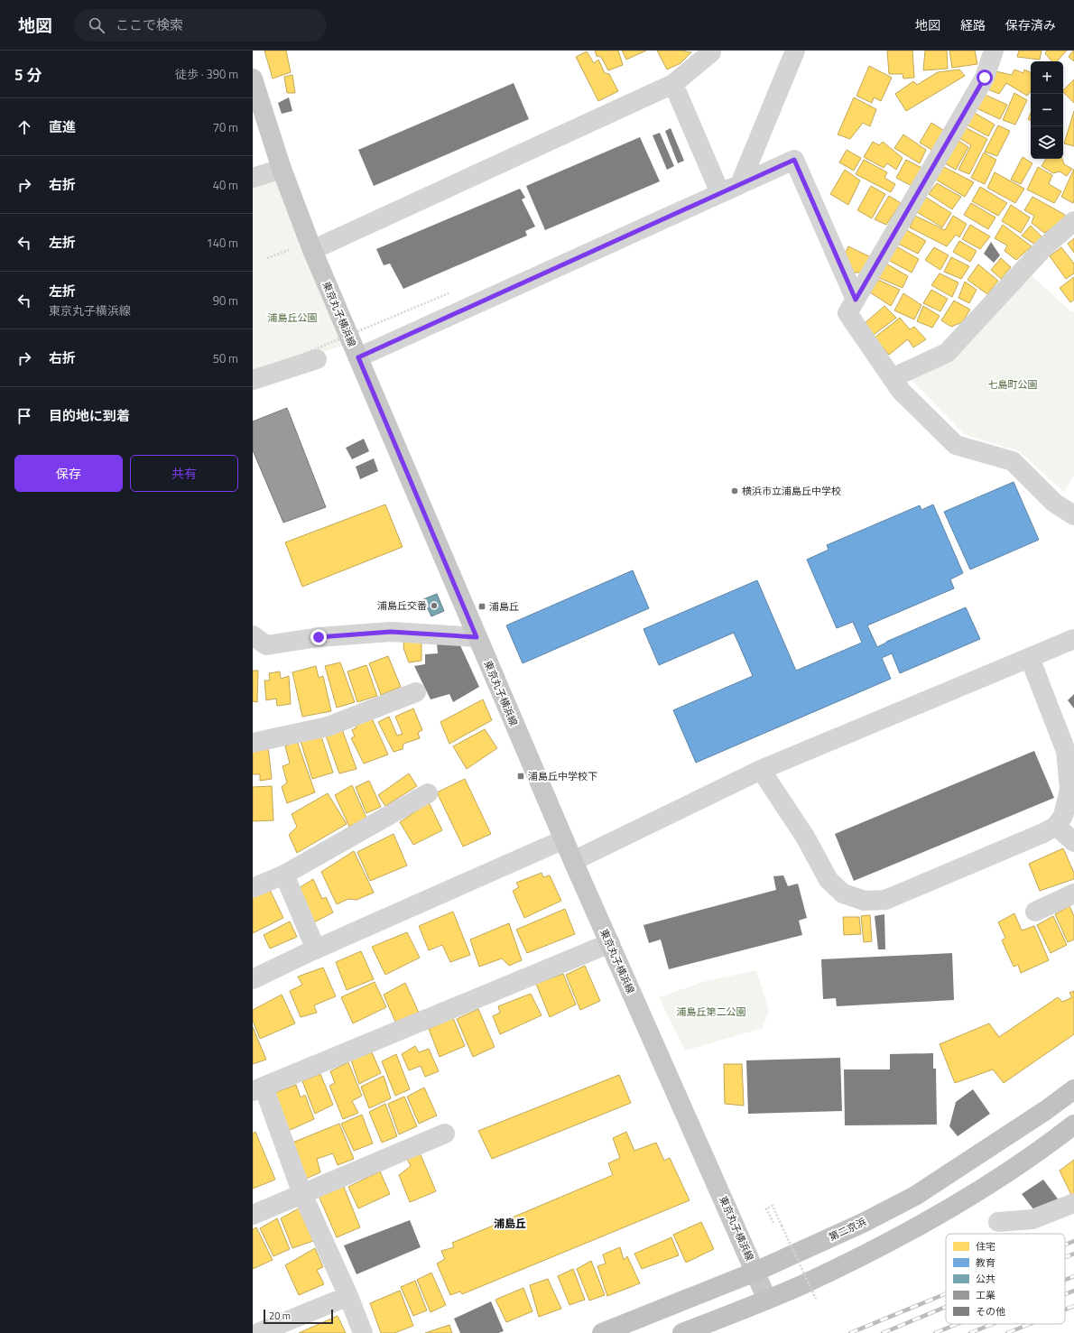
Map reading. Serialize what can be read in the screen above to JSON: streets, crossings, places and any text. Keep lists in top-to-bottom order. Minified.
{"streets":{"highway":["第二京浜"],"main road":["東京丸子横浜線"]},"crossings":[["東京丸子横浜線","第二京浜"]],"districts":["浦島丘"],"parks":["浦島丘公園","七島町公園","浦島丘第二公園"],"places":{"other":["横浜市立浦島丘中学校","浦島丘交番"],"transit":["浦島丘","浦島丘中学校下"]},"legend":["住宅","教育","公共","工業","その他"],"scale_bar":"20 m","page":{"header":"地図","search":"ここで検索","nav":["地図","経路","保存済み"],"heading":["5 分","徒歩 · 390 m"],"map_buttons":["+","−"],"list":[["直進","70 m"],["右折","40 m"],["左折","140 m"],["左折","東京丸子横浜線","90 m"],["右折","50 m"],"目的地に到着"],"buttons":["保存","共有"],"scale":"20 m"}}
